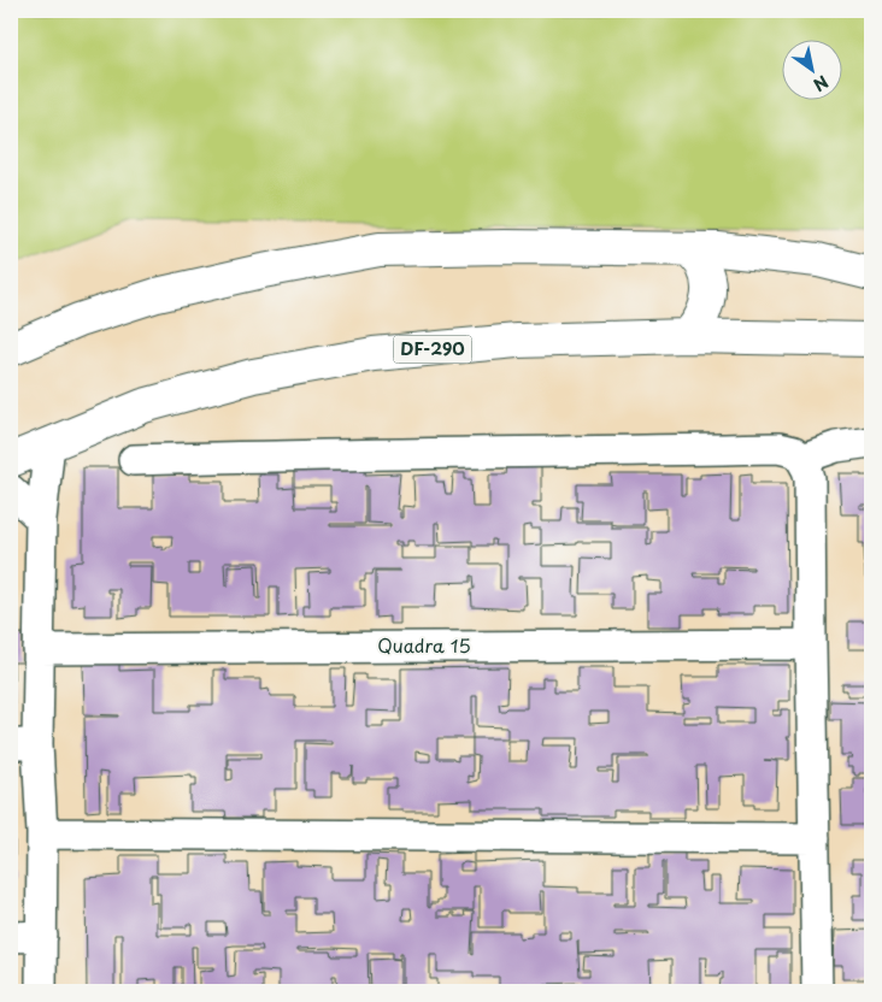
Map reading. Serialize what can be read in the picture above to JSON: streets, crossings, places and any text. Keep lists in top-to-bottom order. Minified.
{"streets":{"highway":["DF-290"],"street":["Quadra 15"]},"north":"bottom right"}
